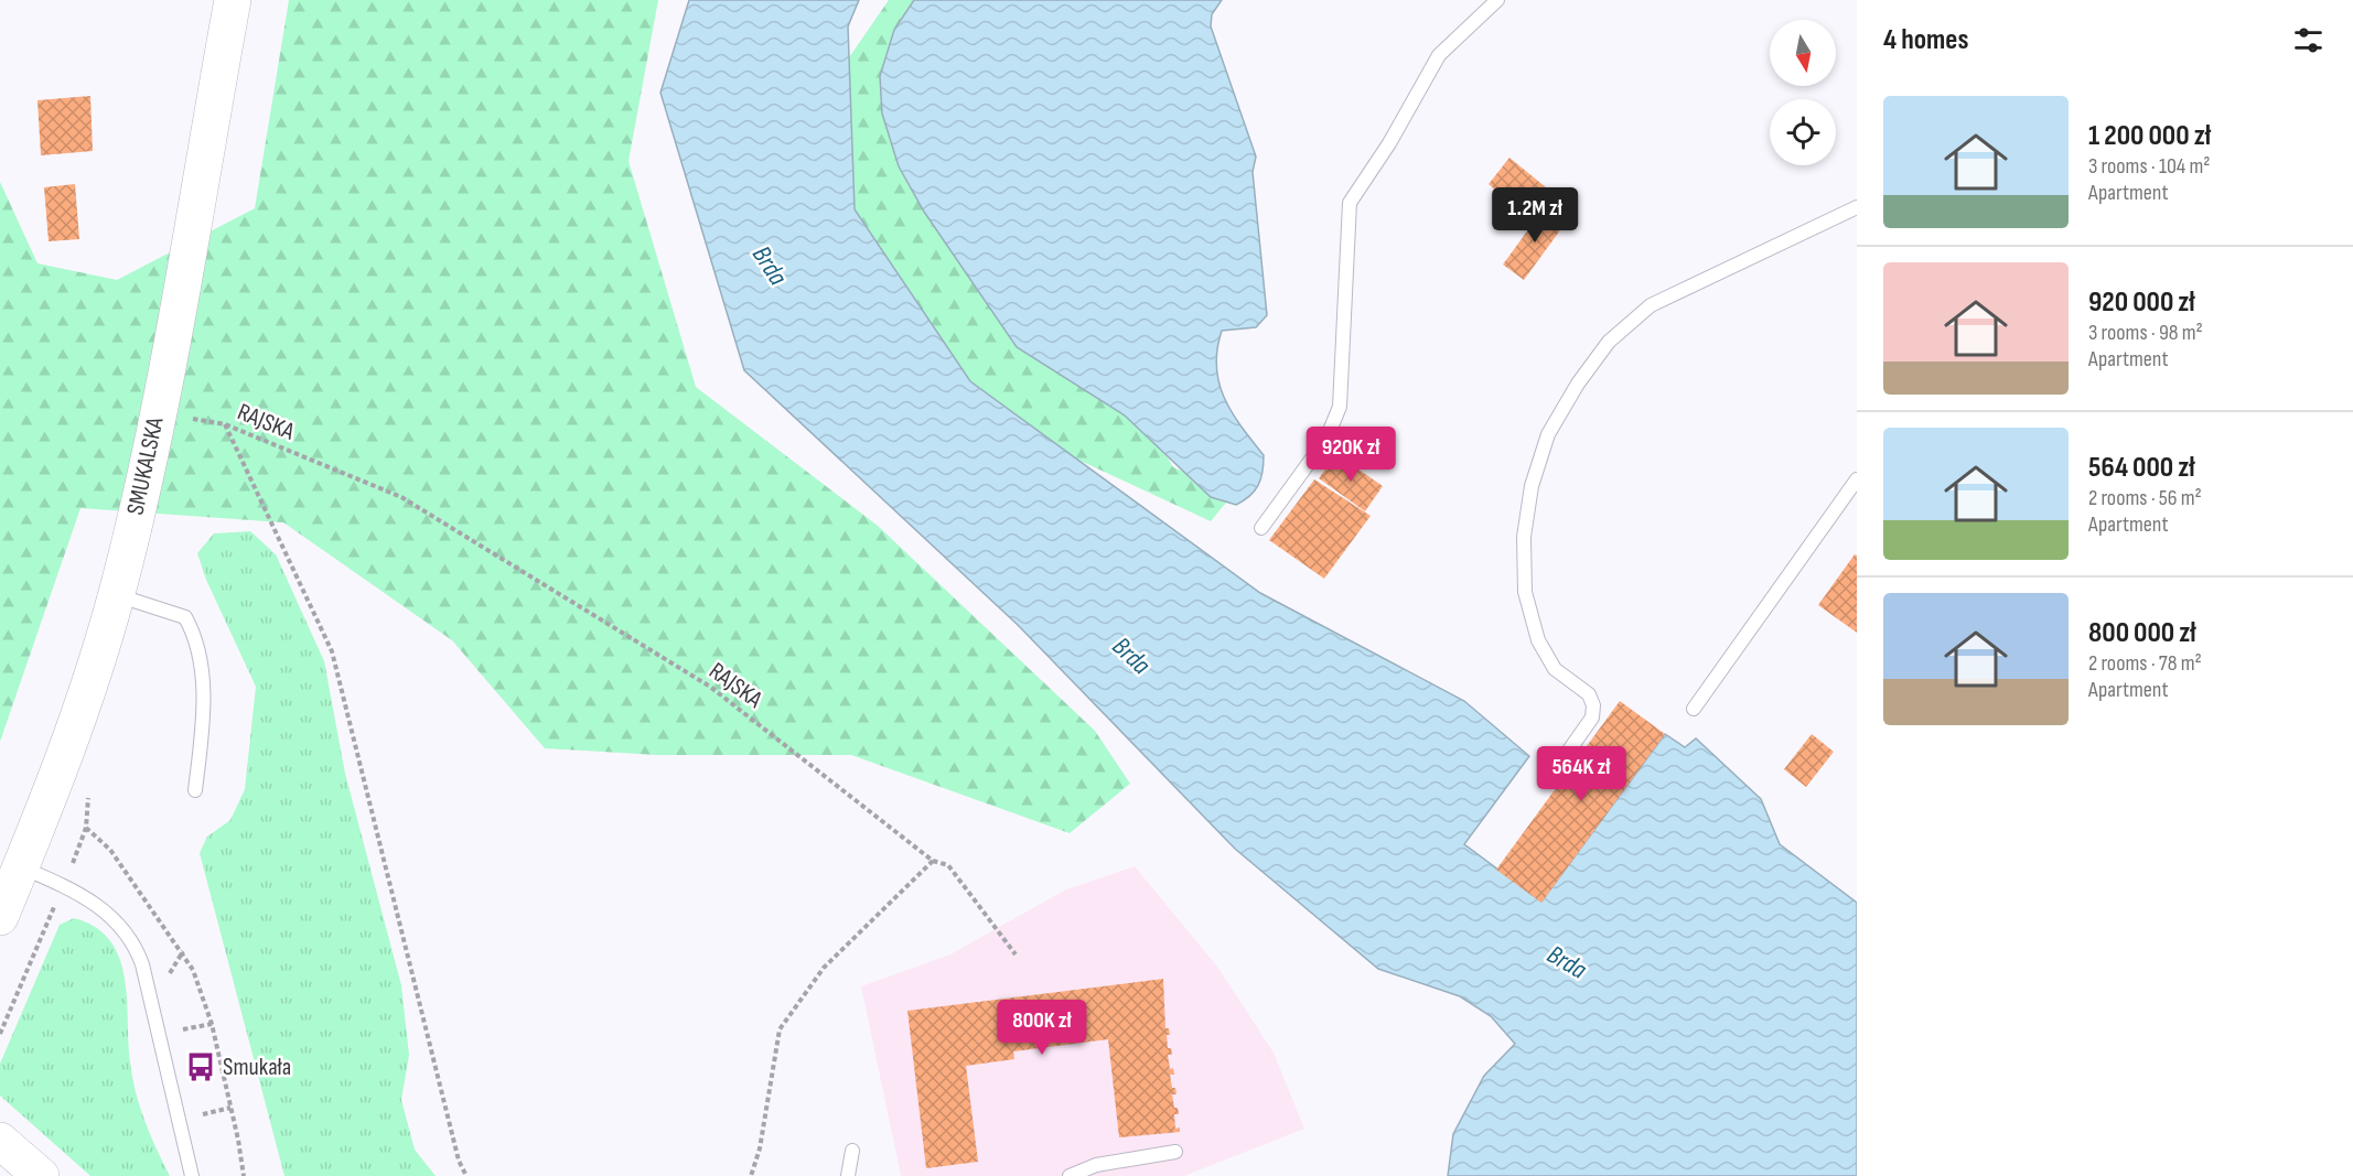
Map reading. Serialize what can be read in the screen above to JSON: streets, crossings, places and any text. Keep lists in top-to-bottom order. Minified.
{"streets":{"street":["SMUKALSKA"],"path":["RAJSKA"]},"crossings":[["RAJSKA","SMUKALSKA"]],"water":["Brda"],"places":{"bus stop":["Smukała"]},"north":"bottom","page":{"heading":"4 homes","list":[{"name":"1 200 000 zł","note":"3 rooms · 104 m² · Apartment"},{"name":"920 000 zł","note":"3 rooms · 98 m² · Apartment"},{"name":"564 000 zł","note":"2 rooms · 56 m² · Apartment"},{"name":"800 000 zł","note":"2 rooms · 78 m² · Apartment"}],"price":["1.2M zł","920K zł","564K zł","800K zł"]}}
